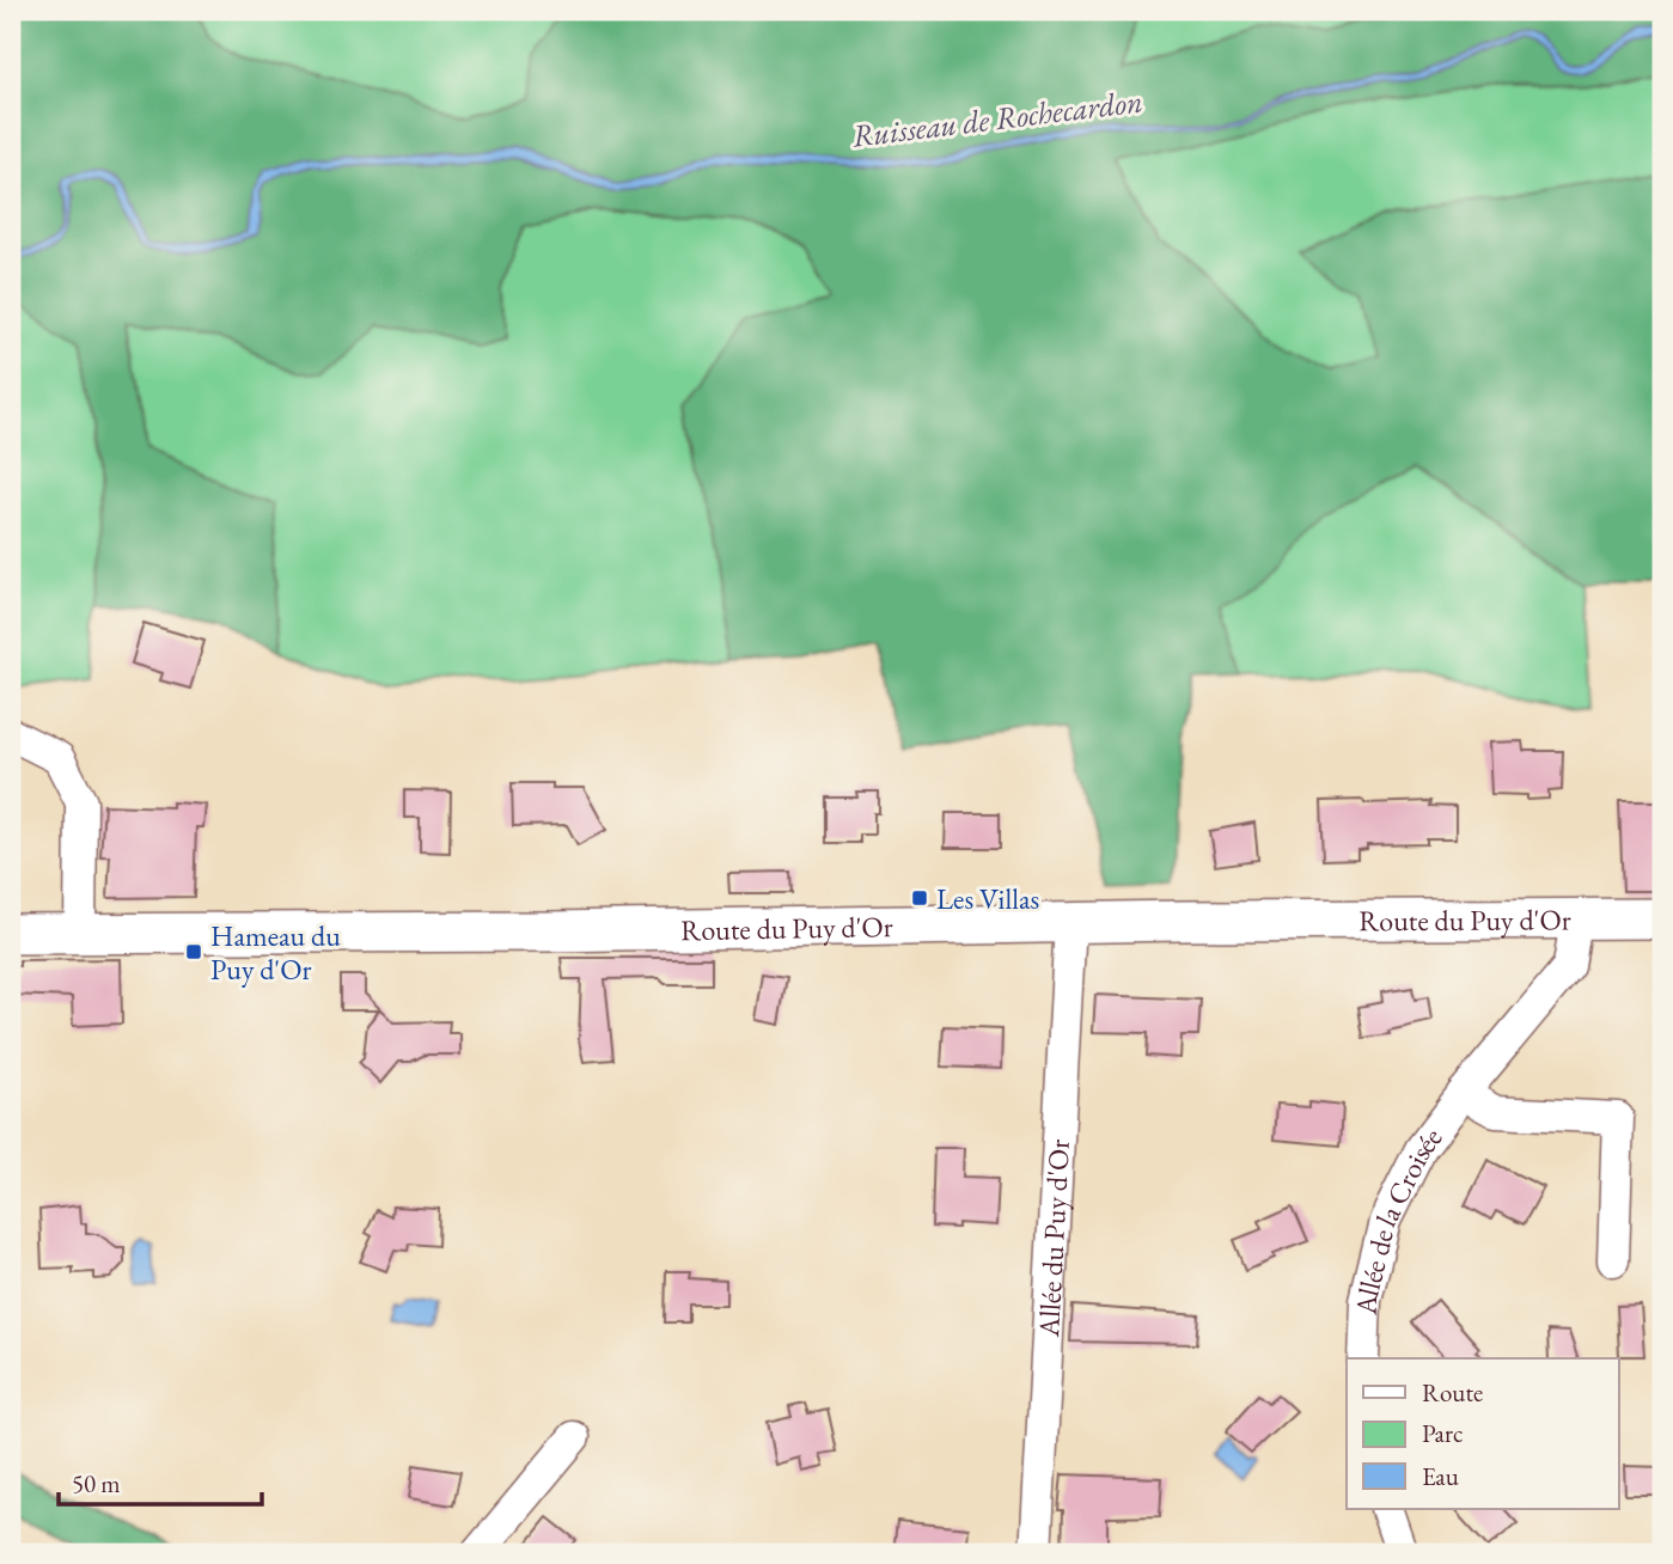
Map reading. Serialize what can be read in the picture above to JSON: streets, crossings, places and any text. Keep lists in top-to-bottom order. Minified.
{"streets":{"main road":["Route du Puy d'Or"],"street":["Allée de la Croisée","Allée du Puy d'Or"]},"crossings":[["Route du Puy d'Or","Allée de la Croisée"],["Route du Puy d'Or","Allée du Puy d'Or"]],"water":["Ruisseau de Rochecardon"],"places":{"transit":["Les Villas","Hameau du Puy d'Or"]},"legend":["Route","Parc","Eau"],"scale_bar":"50 m"}
